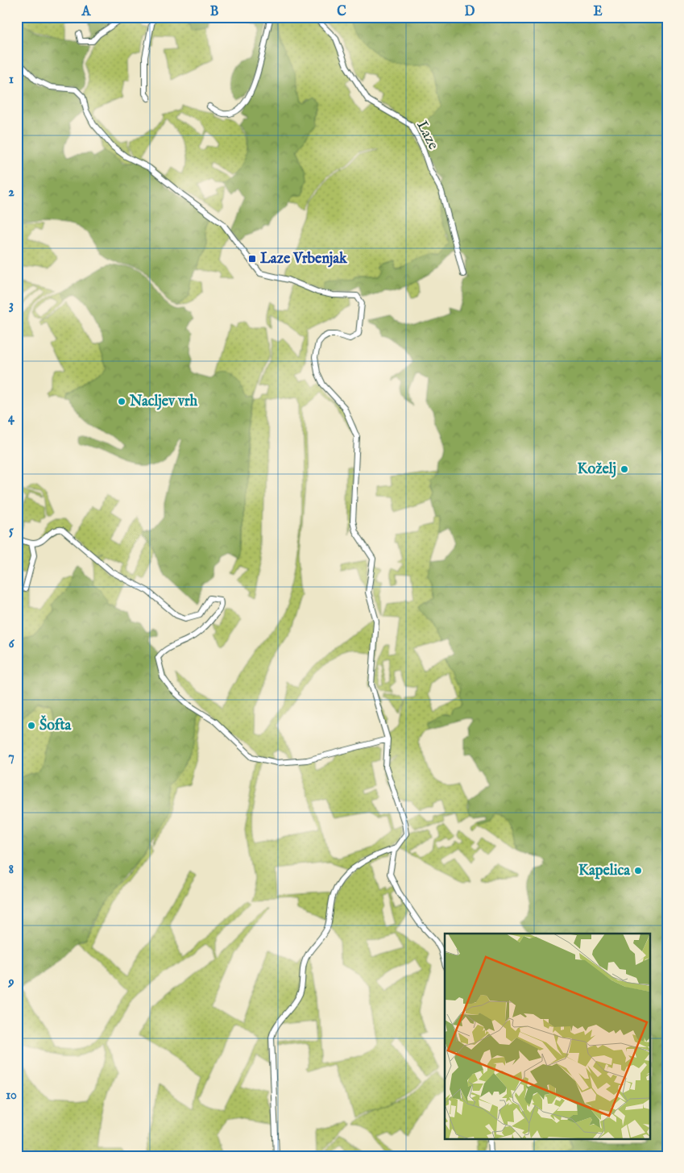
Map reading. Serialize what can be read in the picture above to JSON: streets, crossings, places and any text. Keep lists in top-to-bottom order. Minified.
{"streets":{"street":["Laze"]},"places":{"transit":["Laze Vrbenjak"],"other":["Nacljev vrh","Koželj","Šofta","Kapelica"]},"grid":{"columns":["A","B","C","D","E"],"rows":["1","2","3","4","5","6","7","8","9","10"]}}
